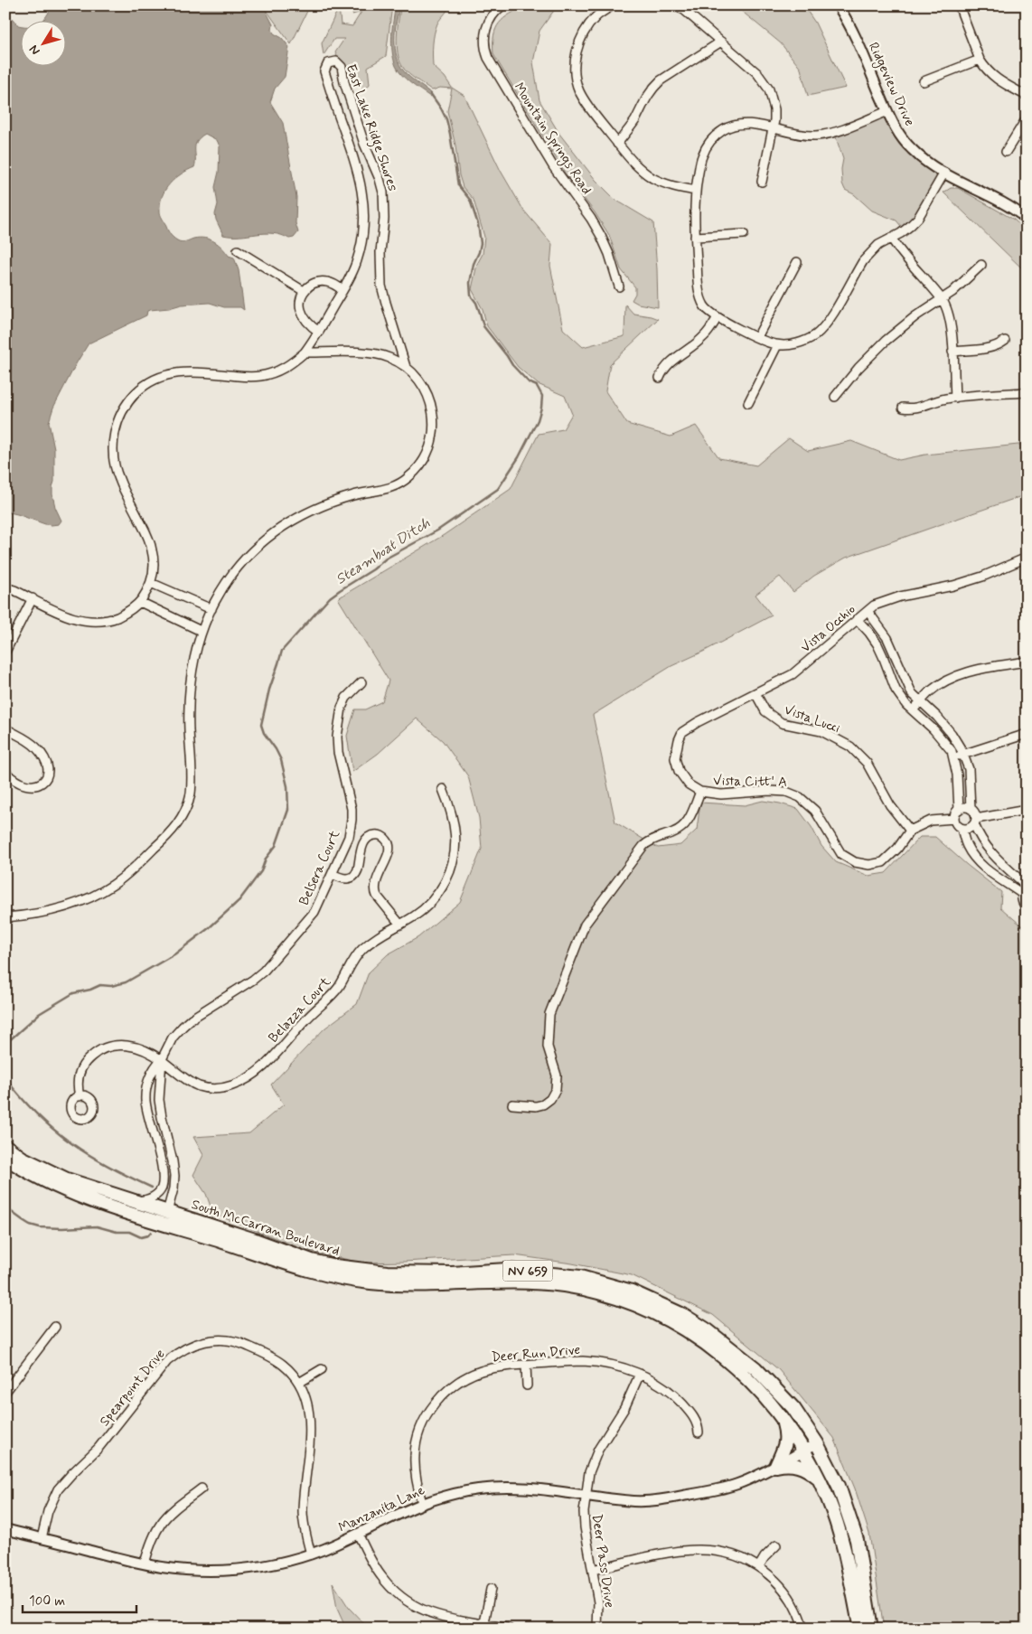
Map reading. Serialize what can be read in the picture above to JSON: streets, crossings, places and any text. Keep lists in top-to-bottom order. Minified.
{"streets":{"main road":["South McCarran Boulevard","NV 659"],"street":["Ridgeview Drive","East Lake Ridge Shores","Mountain Springs Road","Vista Occhio","Vista Lucci","Vista Citt' A","Belsera Court","Belazza Court","Deer Run Drive","Spearpoint Drive","Manzanita Lane","Deer Pass Drive"]},"crossings":[["Vista Occhio","Vista Lucci"],["Vista Occhio","Vista Citt' A"],["Vista Lucci","Vista Citt' A"],["Belsera Court","Belazza Court"],["Belsera Court","South McCarran Boulevard"],["South McCarran Boulevard","Manzanita Lane"],["Deer Run Drive","Manzanita Lane"],["Deer Run Drive","Deer Pass Drive"],["Spearpoint Drive","Manzanita Lane"],["Manzanita Lane","Deer Pass Drive"]],"water":["Steamboat Ditch"],"scale_bar":"100 m","north":"bottom left"}
